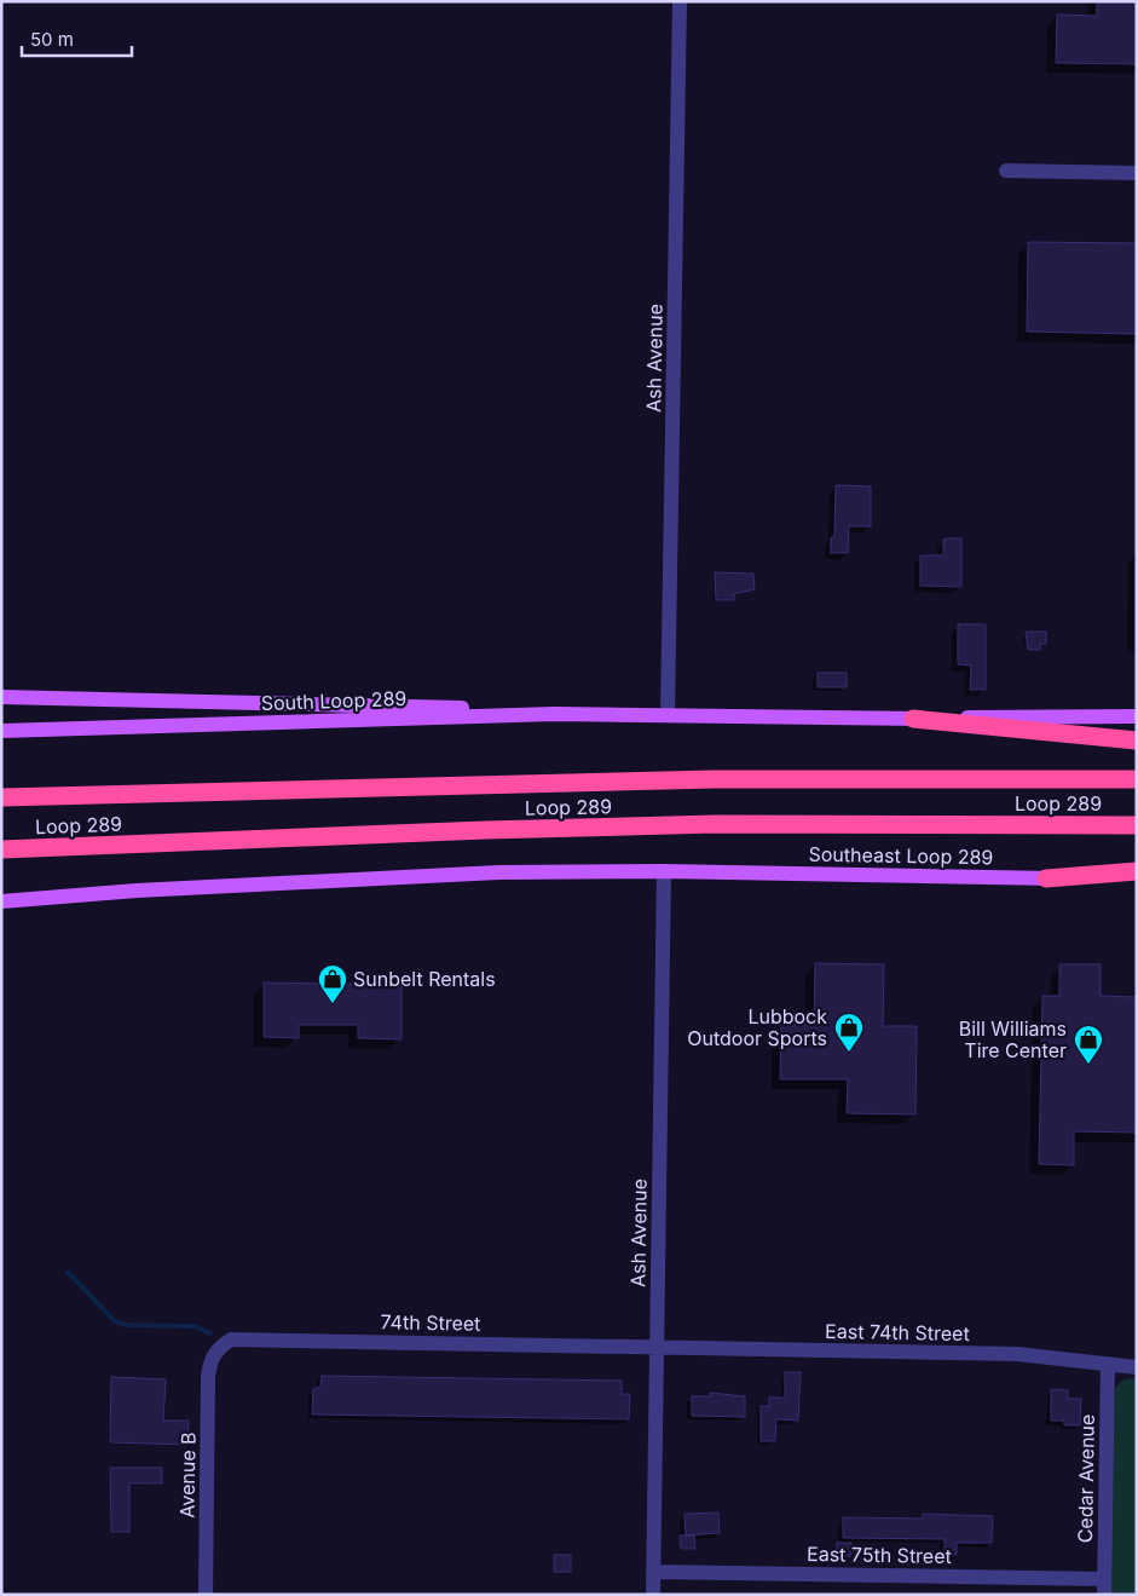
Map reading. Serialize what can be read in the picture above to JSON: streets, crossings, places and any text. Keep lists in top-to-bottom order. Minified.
{"streets":{"highway":["Loop 289"],"main road":["South Loop 289","Southeast Loop 289"],"street":["Ash Avenue","74th Street","East 74th Street","Avenue B","Cedar Avenue","East 75th Street"]},"crossings":[["Ash Avenue","South Loop 289"],["Ash Avenue","Southeast Loop 289"],["Ash Avenue","74th Street"],["Ash Avenue","East 74th Street"],["Ash Avenue","East 75th Street"],["74th Street","East 74th Street"],["74th Street","Avenue B"],["East 74th Street","Cedar Avenue"],["Cedar Avenue","East 75th Street"]],"places":{"shop":["Sunbelt Rentals","Lubbock Outdoor Sports","Bill Williams Tire Center"]},"scale_bar":"50 m"}
